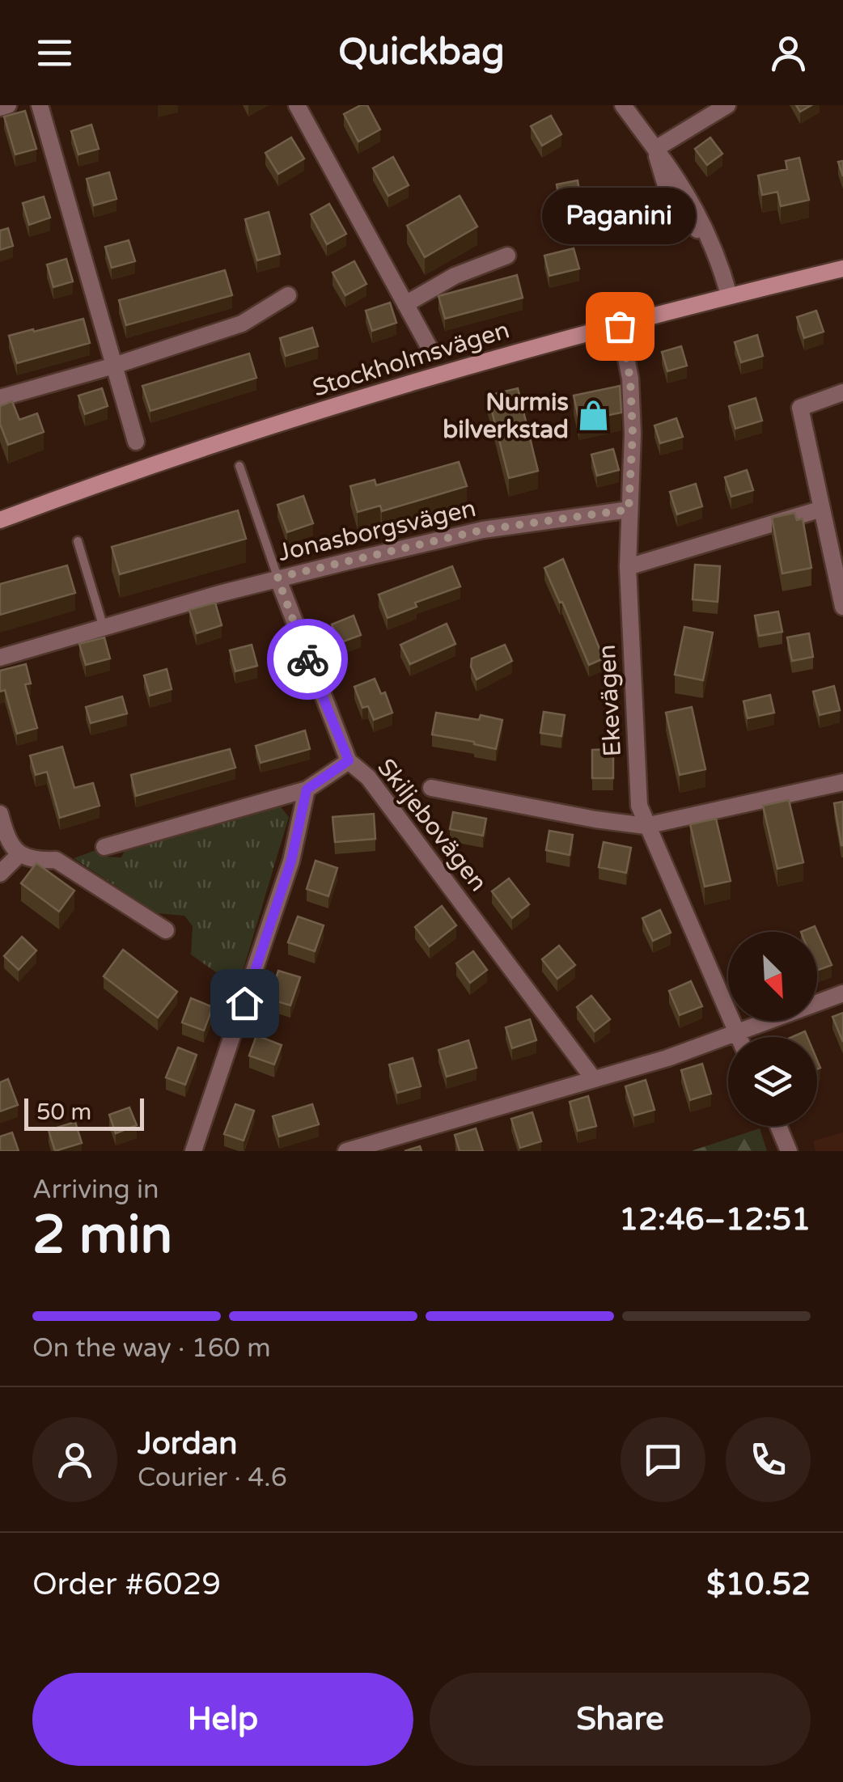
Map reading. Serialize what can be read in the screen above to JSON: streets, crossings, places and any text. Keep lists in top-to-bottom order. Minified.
{"streets":{"main road":["Stockholmsvägen"],"street":["Jonasborgsvägen","Ekevägen","Skiljebovägen"]},"crossings":[["Stockholmsvägen","Ekevägen"],["Jonasborgsvägen","Ekevägen"],["Jonasborgsvägen","Skiljebovägen"]],"places":{"other":["Paganini"],"shop":["Nurmis bilverkstad"]},"scale_bar":"50 m","north":"bottom right","page":{"header":"Quickbag","bubble":"Paganini","scale":"50 m","heading":["2 min","Arriving in","12:46–12:51"],"panel":["Jordan","Courier · 4.6","Order #6029","$10.52"],"bar":"On the way · 160 m","buttons":["Help","Share"]}}
